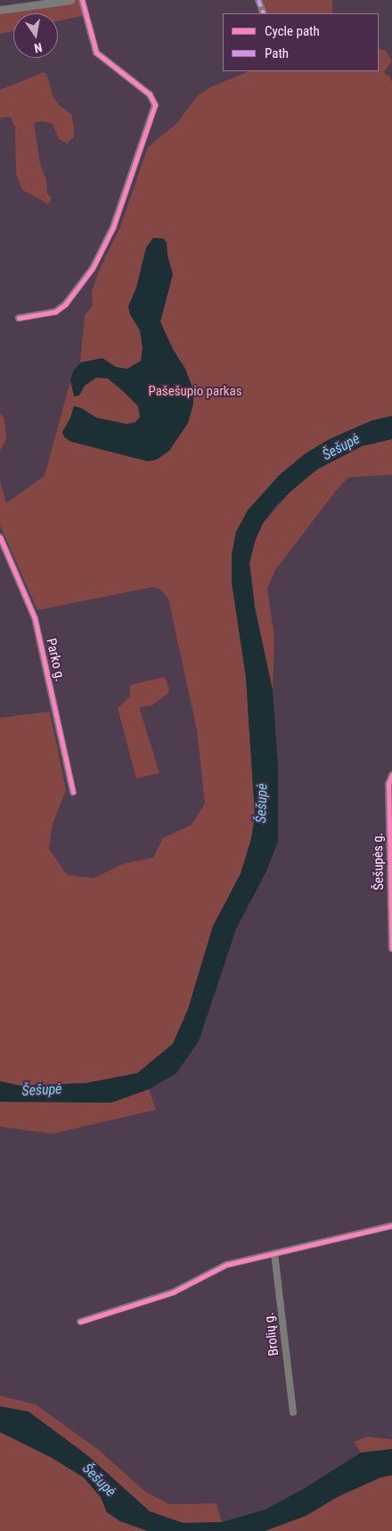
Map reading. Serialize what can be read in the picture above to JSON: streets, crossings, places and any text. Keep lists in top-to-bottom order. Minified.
{"streets":{"street":["Parko g.","Šešupės g.","Brolių g."]},"water":["Šešupė"],"parks":["Pašešupio parkas"],"legend":["Cycle path","Path"],"north":"bottom"}
